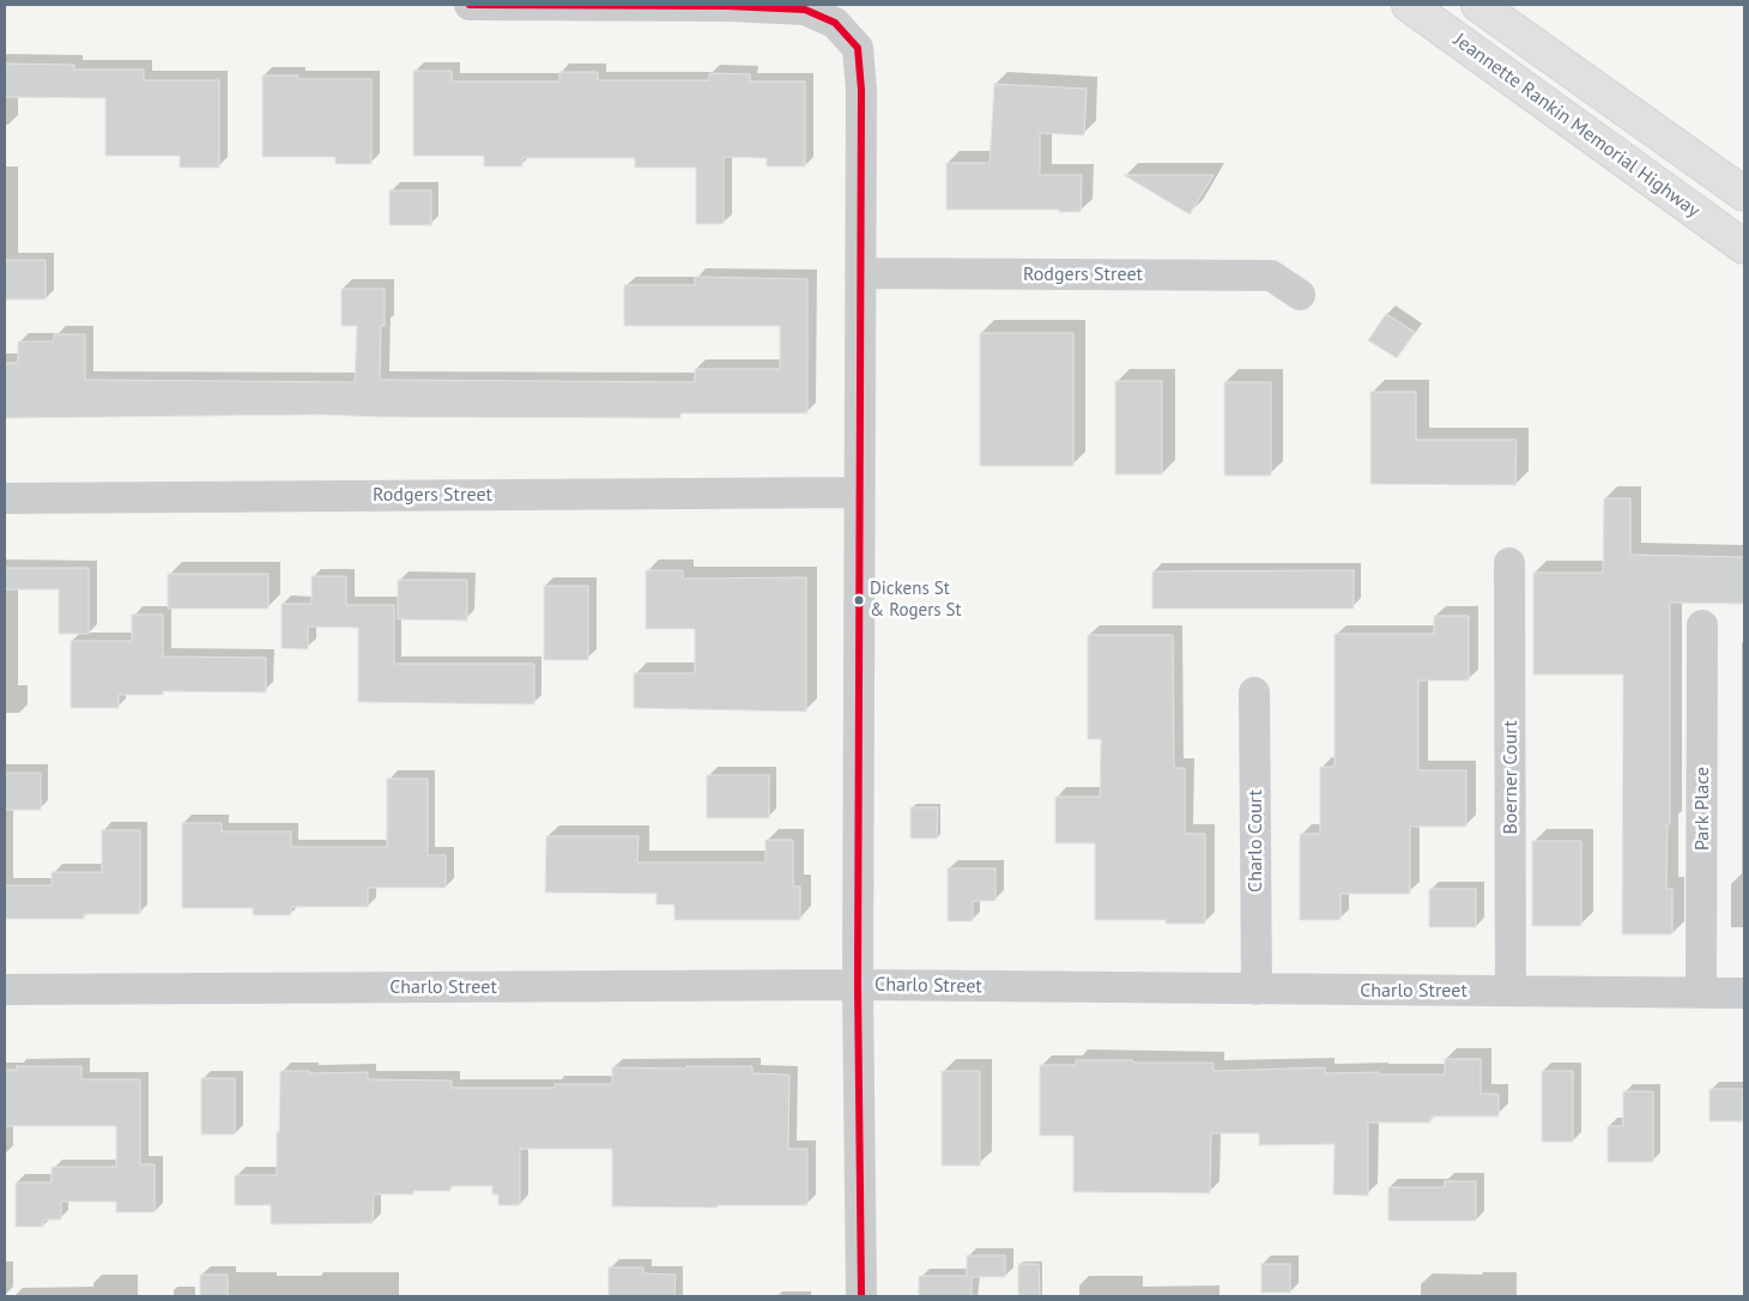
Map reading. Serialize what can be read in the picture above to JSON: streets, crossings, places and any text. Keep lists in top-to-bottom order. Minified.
{"streets":{"highway":["Jeannette Rankin Memorial Highway"],"street":["Rodgers Street","Boerner Court","Park Place","Charlo Court","Charlo Street"]},"crossings":[["Boerner Court","Charlo Street"],["Park Place","Charlo Street"],["Charlo Court","Charlo Street"]],"places":["Dickens St & Rogers St"]}
